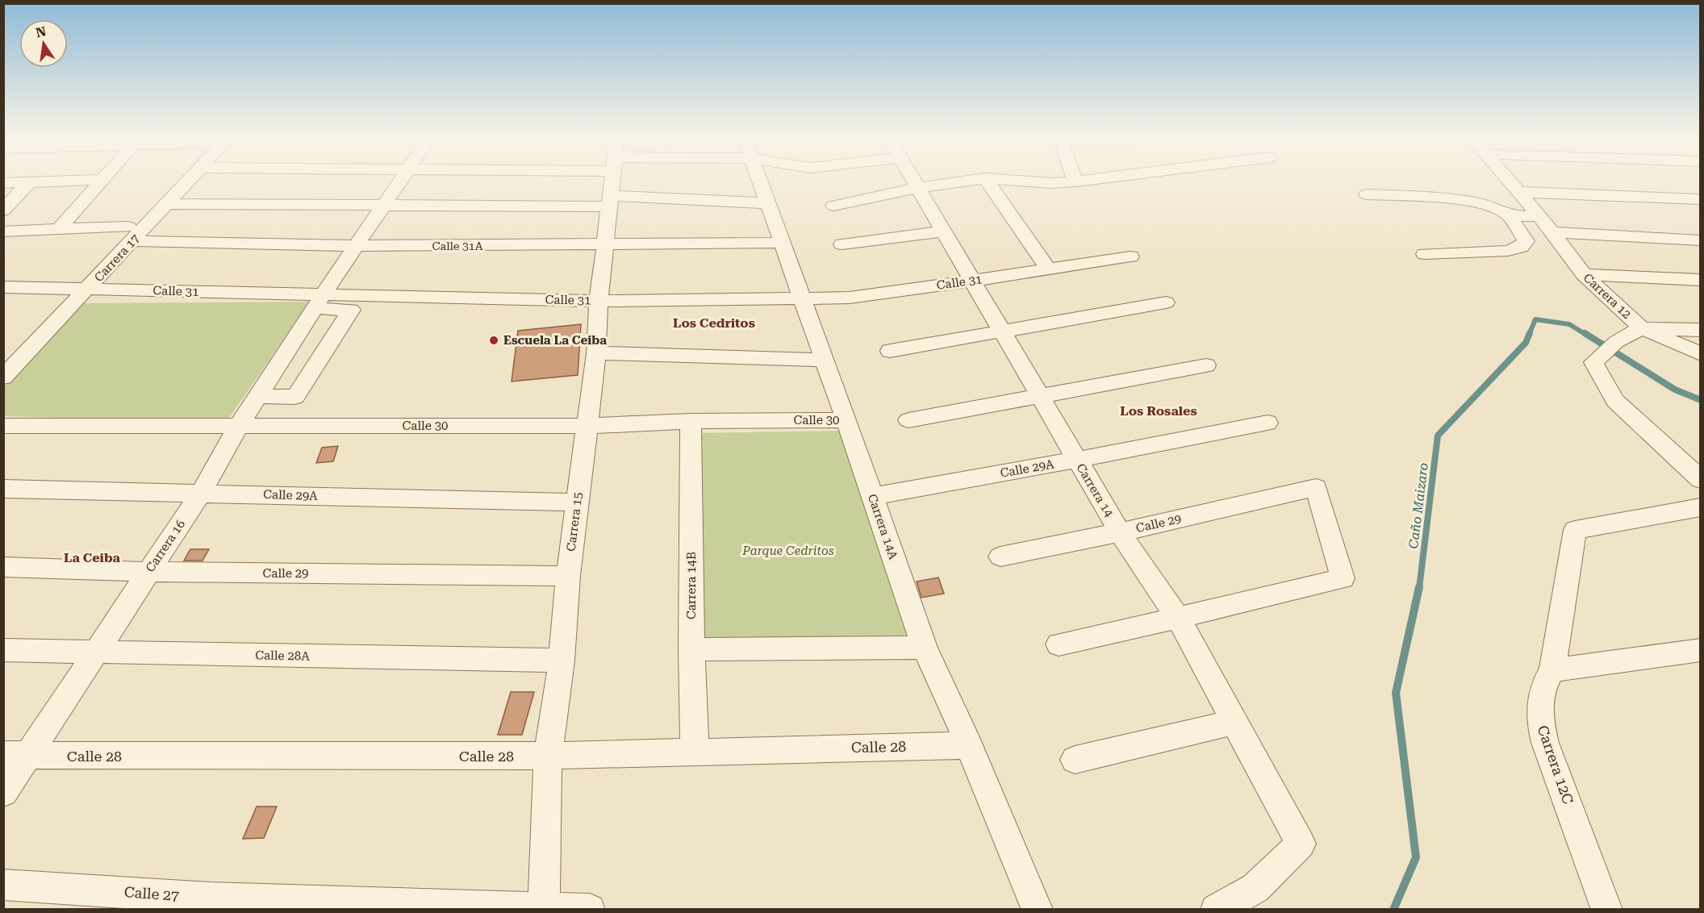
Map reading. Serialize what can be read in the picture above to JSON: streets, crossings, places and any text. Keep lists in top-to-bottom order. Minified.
{"streets":{"street":["Calle 31A","Carrera 17","Calle 31","Carrera 12","Calle 30","Calle 29A","Carrera 14","Carrera 15","Calle 29","Carrera 14A","Carrera 16","Carrera 14B","Calle 28A","Calle 28","Carrera 12C","Calle 27"]},"crossings":[["Calle 31A","Carrera 17"],["Calle 31A","Carrera 15"],["Calle 31A","Carrera 14A"],["Calle 31A","Carrera 16"],["Carrera 17","Calle 31"],["Calle 31","Carrera 14"],["Calle 31","Carrera 15"],["Calle 31","Carrera 14A"],["Calle 31","Carrera 16"],["Calle 30","Carrera 15"],["Calle 30","Carrera 14A"],["Calle 30","Carrera 16"],["Calle 30","Carrera 14B"],["Calle 29A","Carrera 14"],["Calle 29A","Carrera 15"],["Calle 29A","Carrera 14A"],["Calle 29A","Carrera 16"],["Carrera 14","Calle 29"],["Carrera 15","Calle 29"],["Carrera 15","Calle 28A"],["Carrera 15","Calle 28"],["Carrera 15","Calle 27"],["Calle 29","Carrera 16"],["Carrera 14A","Calle 28"],["Carrera 16","Calle 28A"],["Carrera 16","Calle 28"],["Carrera 14B","Calle 28"]],"districts":["Los Cedritos","Los Rosales","La Ceiba"],"water":["Caño Maizaro"],"parks":["Parque Cedritos"],"places":["Escuela La Ceiba"],"north":"top"}
